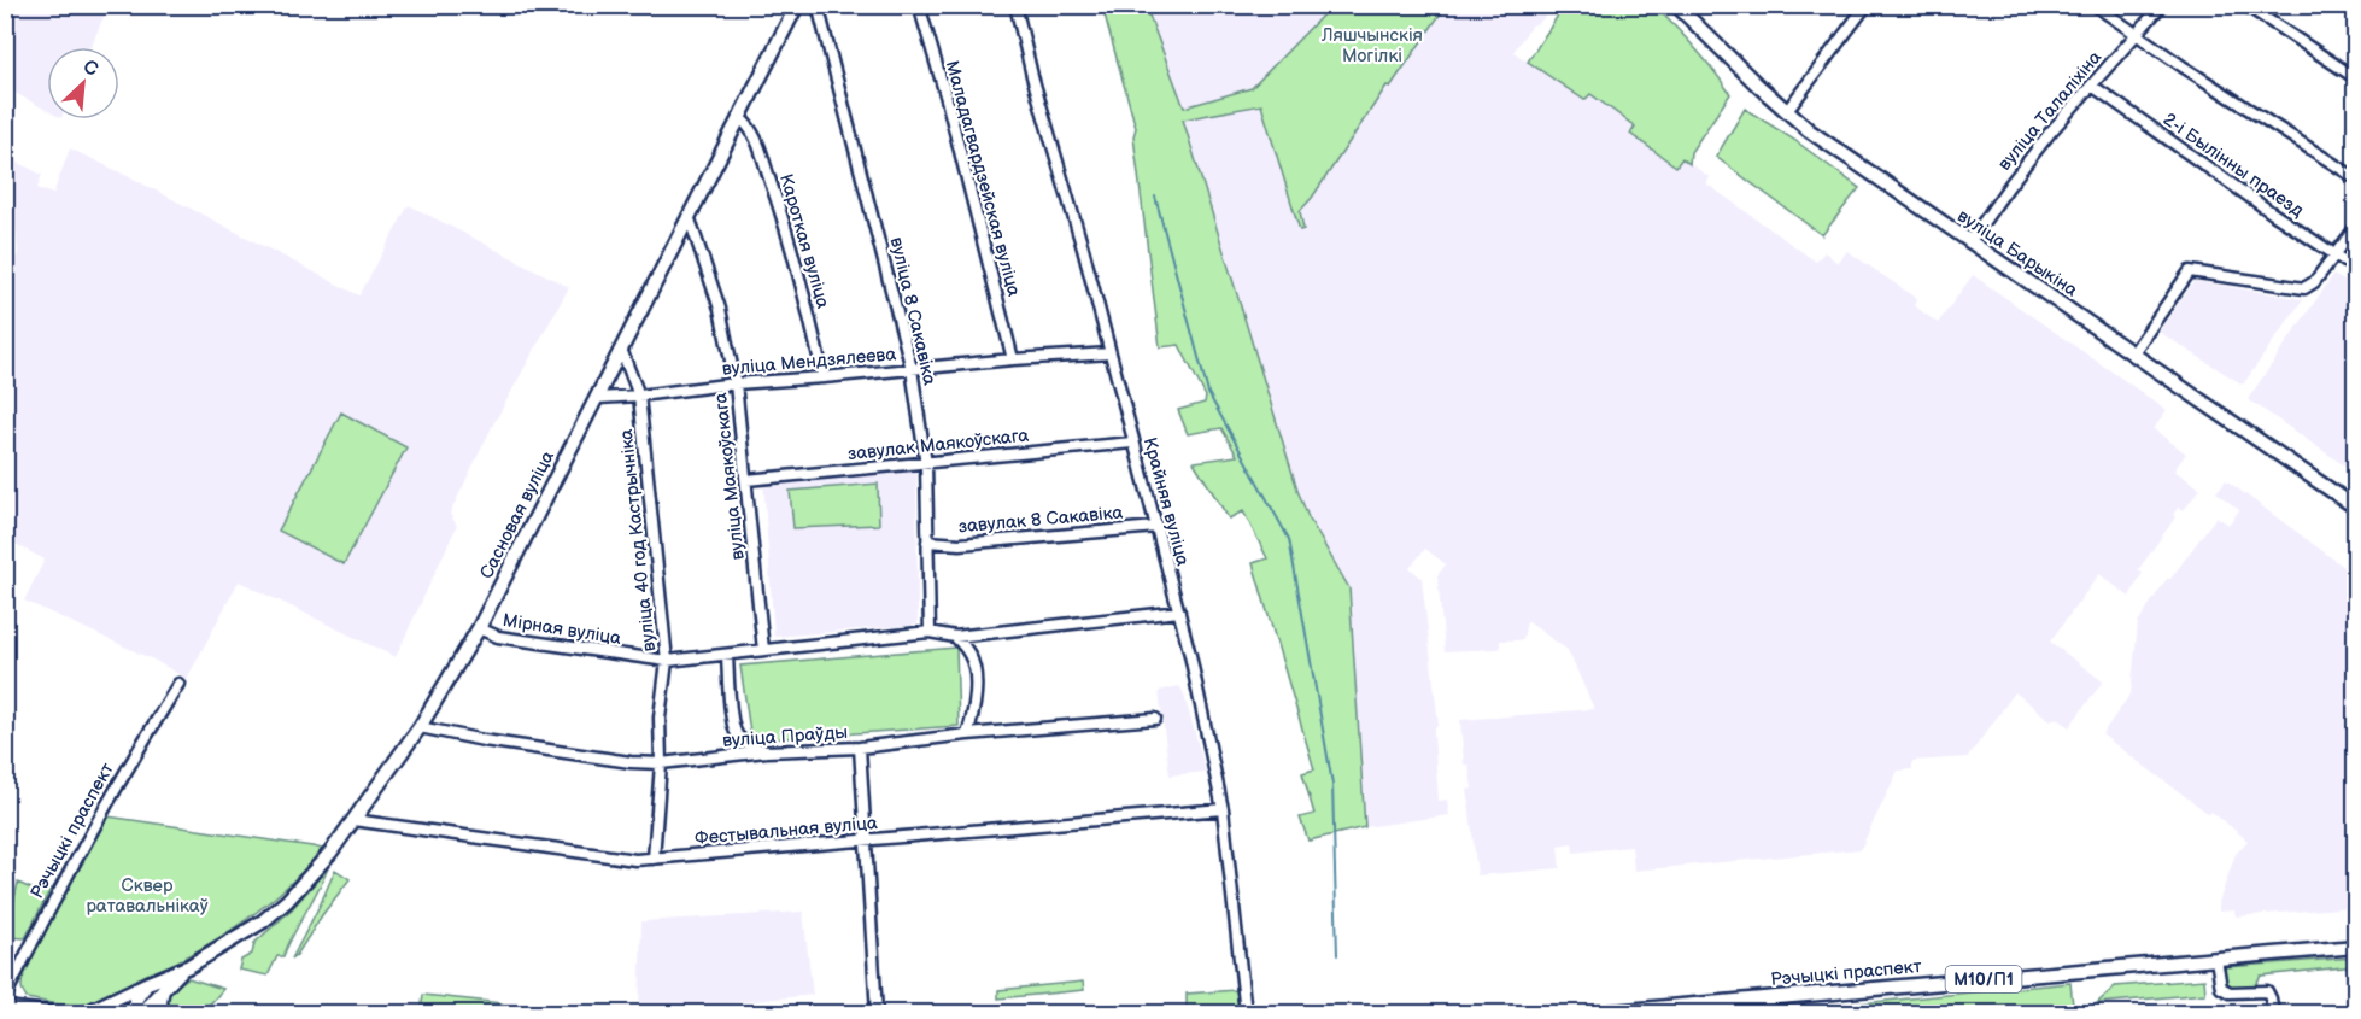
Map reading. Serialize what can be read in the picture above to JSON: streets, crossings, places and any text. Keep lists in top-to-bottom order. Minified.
{"streets":{"main road":["вуліца Барыкіна","Сасновая вуліца","Рэчыцкі праспект","М10/П1"],"street":["вуліца Талаліхіна","2-і Былінны праезд","Маладагвардзейская вуліца","Кароткая вуліца","вуліца 8 Сакавіка","вуліца Мендзялеева","завулак Маякоўскага","вуліца Маякоўскага","Крайняя вуліца","завулак 8 Сакавіка","вуліца 40 год Кастрычніка","Мірная вуліца","вуліца Праўды","Фестывальная вуліца"]},"crossings":[["вуліца Талаліхіна","2-і Былінны праезд"],["вуліца Талаліхіна","вуліца Барыкіна"],["Маладагвардзейская вуліца","вуліца Мендзялеева"],["Кароткая вуліца","вуліца Мендзялеева"],["Кароткая вуліца","Сасновая вуліца"],["вуліца 8 Сакавіка","вуліца Мендзялеева"],["вуліца 8 Сакавіка","завулак Маякоўскага"],["вуліца 8 Сакавіка","завулак 8 Сакавіка"],["вуліца 8 Сакавіка","Мірная вуліца"],["вуліца Мендзялеева","вуліца Маякоўскага"],["вуліца Мендзялеева","Крайняя вуліца"],["вуліца Мендзялеева","Сасновая вуліца"],["вуліца Мендзялеева","вуліца 40 год Кастрычніка"],["завулак Маякоўскага","вуліца Маякоўскага"],["завулак Маякоўскага","Крайняя вуліца"],["вуліца Маякоўскага","Сасновая вуліца"],["вуліца Маякоўскага","Мірная вуліца"],["Крайняя вуліца","завулак 8 Сакавіка"],["Крайняя вуліца","Мірная вуліца"],["Крайняя вуліца","Фестывальная вуліца"],["Сасновая вуліца","вуліца 40 год Кастрычніка"],["Сасновая вуліца","Мірная вуліца"],["Сасновая вуліца","вуліца Праўды"],["Сасновая вуліца","Фестывальная вуліца"],["вуліца 40 год Кастрычніка","Мірная вуліца"],["вуліца 40 год Кастрычніка","вуліца Праўды"],["вуліца 40 год Кастрычніка","Фестывальная вуліца"]],"parks":["Ляшчынскія Могілкі","Сквер ратавальнікаў"],"north":"top right"}
